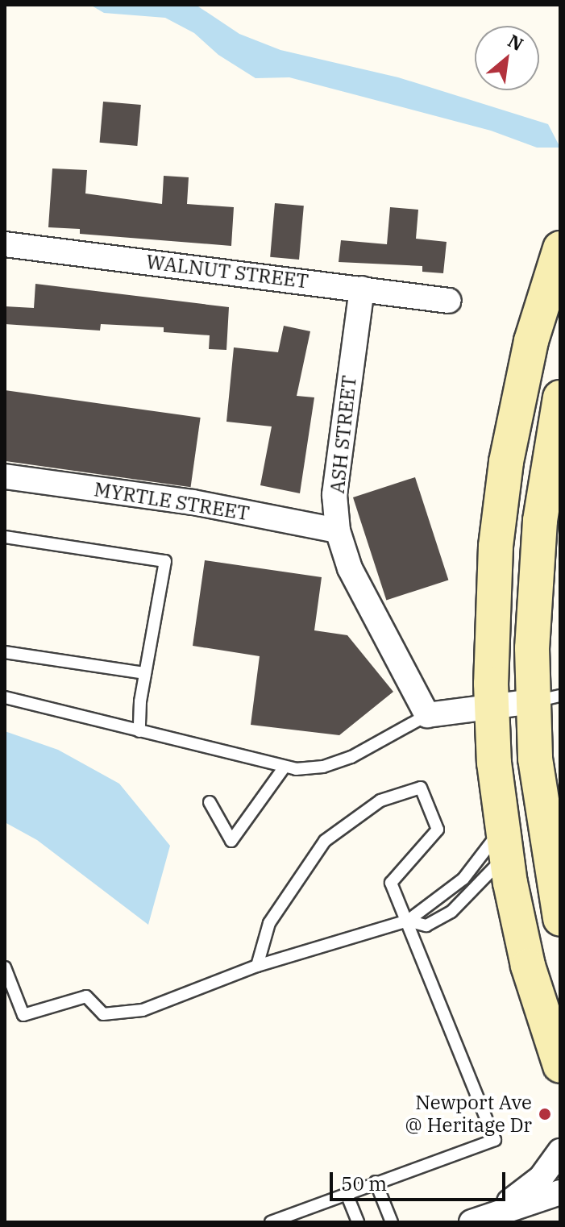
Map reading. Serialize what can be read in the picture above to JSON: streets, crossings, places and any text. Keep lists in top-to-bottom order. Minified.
{"streets":{"street":["WALNUT STREET","ASH STREET","MYRTLE STREET"]},"crossings":[["WALNUT STREET","ASH STREET"],["ASH STREET","MYRTLE STREET"]],"places":["Newport Ave @ Heritage Dr"],"scale_bar":"50 m","north":"top right"}
